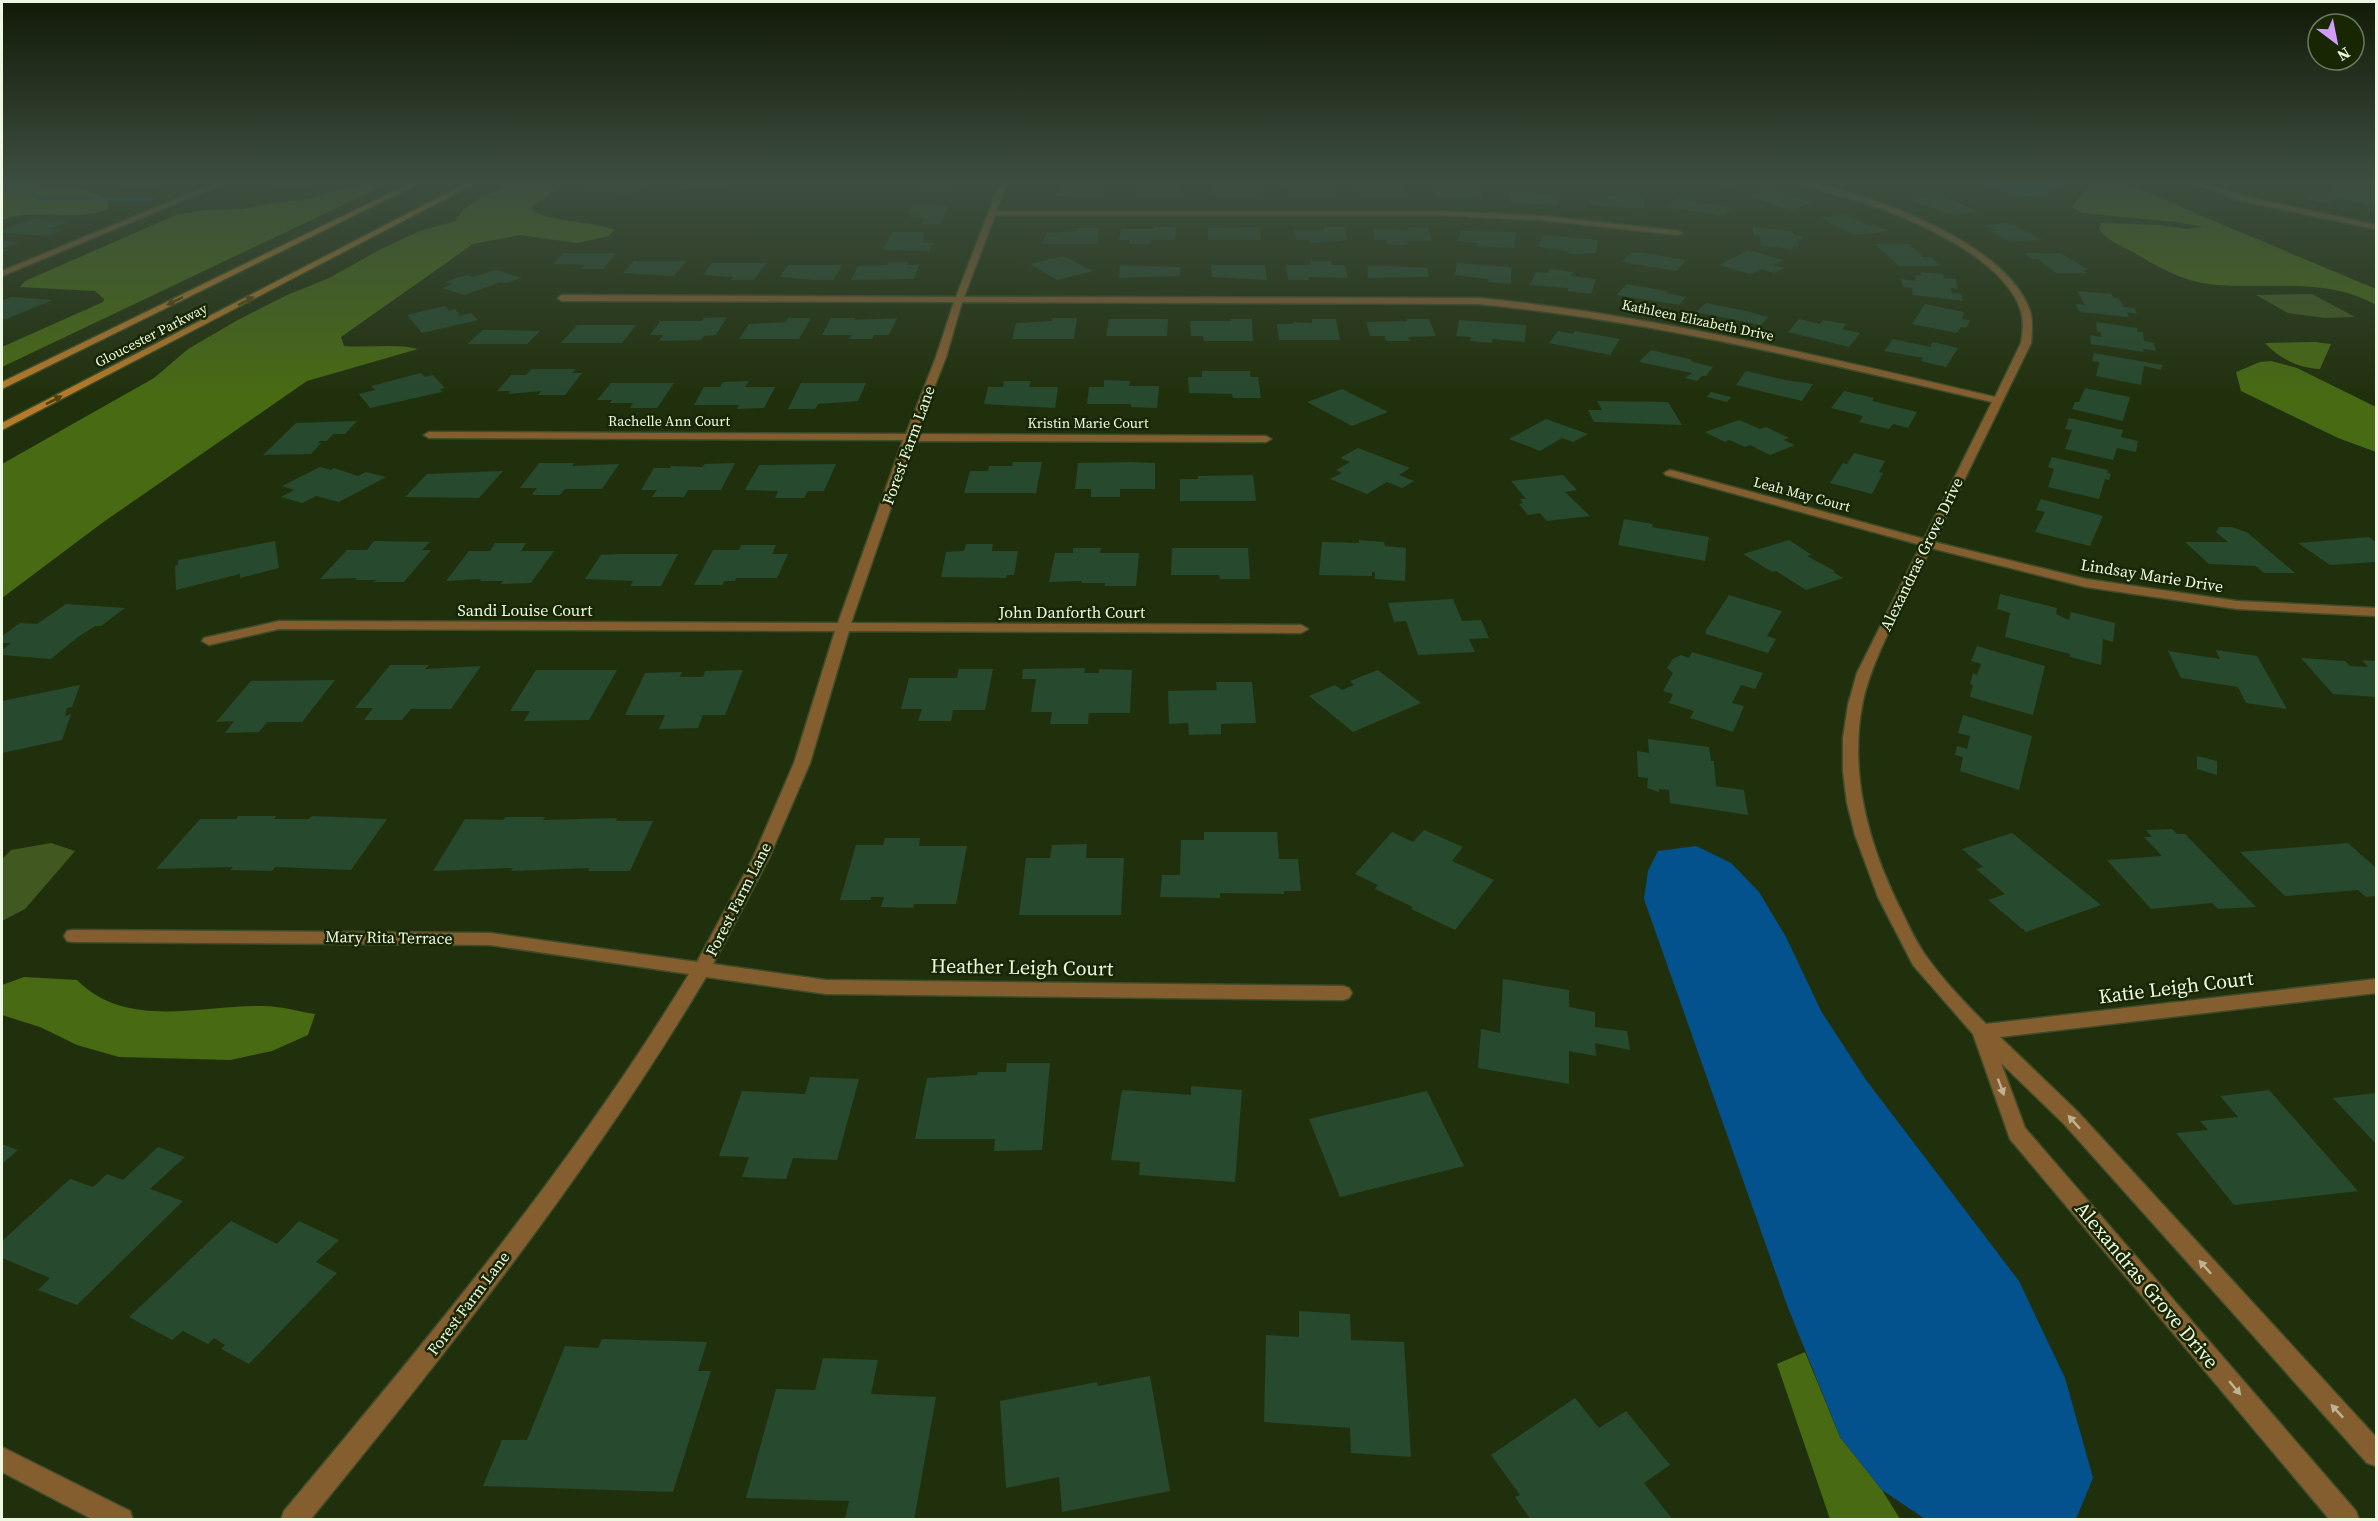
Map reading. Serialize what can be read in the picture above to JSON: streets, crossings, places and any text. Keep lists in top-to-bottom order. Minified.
{"streets":{"main road":["Gloucester Parkway"],"street":["Kathleen Elizabeth Drive","Rachelle Ann Court","Kristin Marie Court","Forest Farm Lane","Leah May Court","Alexandras Grove Drive","Lindsay Marie Drive","Sandi Louise Court","John Danforth Court","Mary Rita Terrace","Heather Leigh Court","Katie Leigh Court"]},"crossings":[["Kathleen Elizabeth Drive","Forest Farm Lane"],["Kathleen Elizabeth Drive","Alexandras Grove Drive"],["Rachelle Ann Court","Kristin Marie Court"],["Rachelle Ann Court","Forest Farm Lane"],["Kristin Marie Court","Forest Farm Lane"],["Forest Farm Lane","Sandi Louise Court"],["Forest Farm Lane","John Danforth Court"],["Forest Farm Lane","Mary Rita Terrace"],["Forest Farm Lane","Heather Leigh Court"],["Leah May Court","Alexandras Grove Drive"],["Leah May Court","Lindsay Marie Drive"],["Alexandras Grove Drive","Lindsay Marie Drive"],["Alexandras Grove Drive","Katie Leigh Court"],["Sandi Louise Court","John Danforth Court"],["Mary Rita Terrace","Heather Leigh Court"]],"north":"bottom right"}
